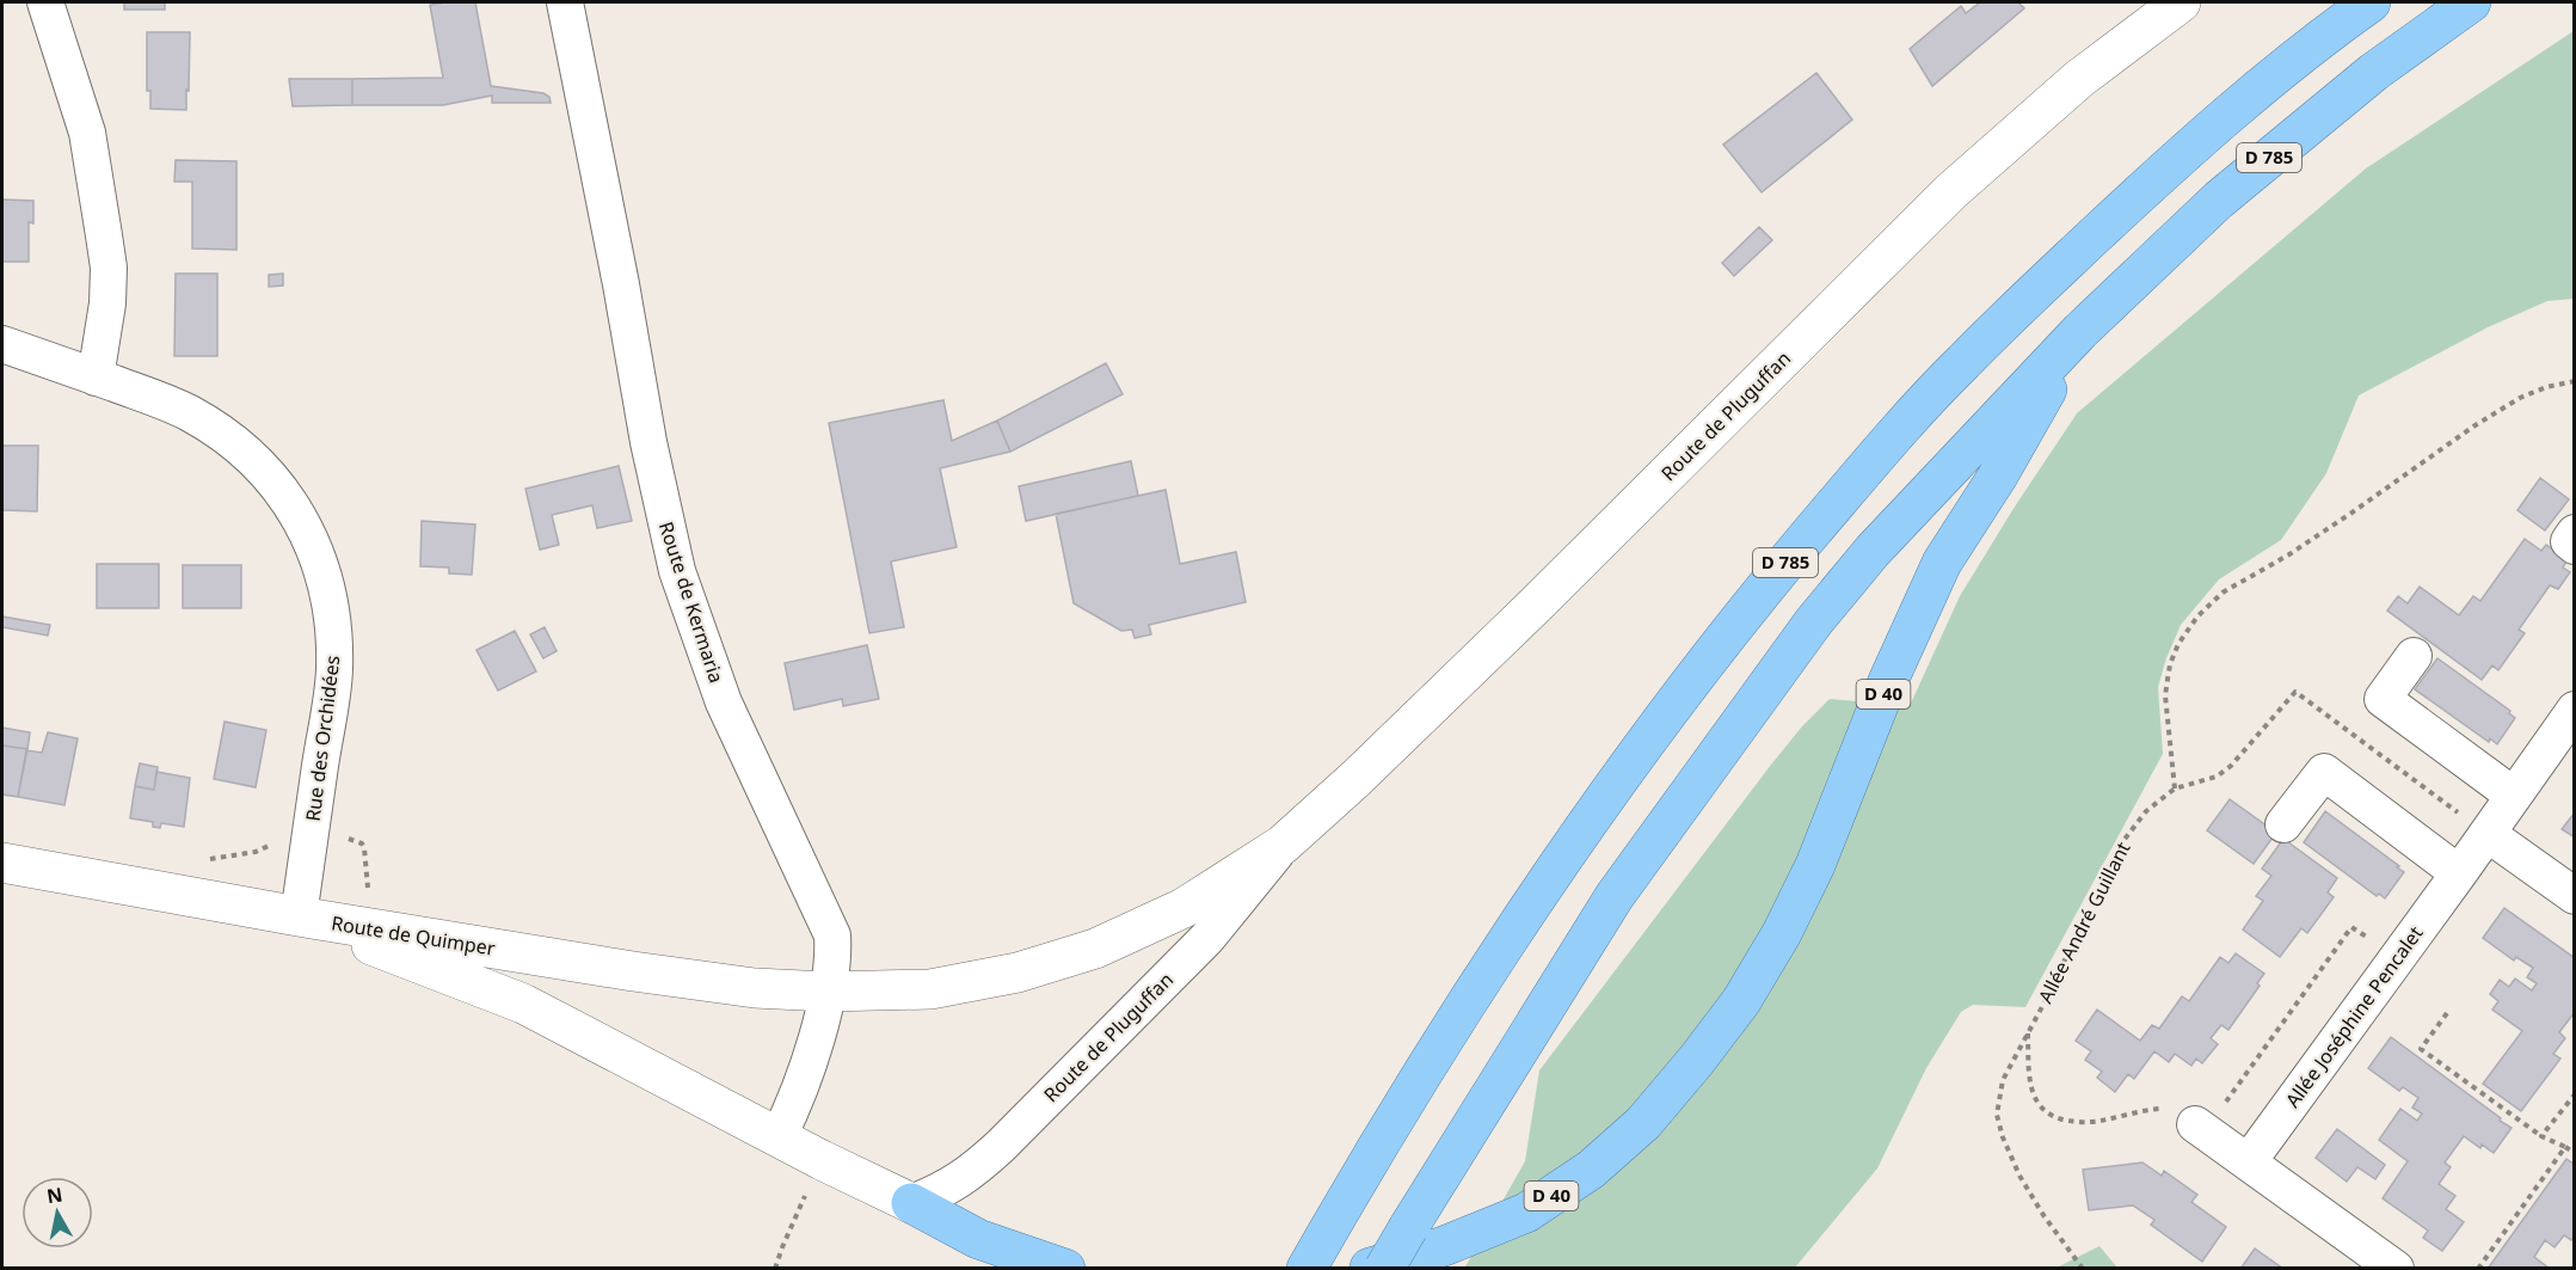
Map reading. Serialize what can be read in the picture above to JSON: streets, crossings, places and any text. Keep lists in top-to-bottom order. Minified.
{"streets":{"highway":["D 785","D 40"],"main road":["Route de Pluguffan","Route de Quimper"],"street":["Route de Kermaria","Rue des Orchidées","Allée Joséphine Pencalet"],"path":["Allée André Guillant"]},"crossings":[["D 785","D 40"],["Route de Pluguffan","Route de Kermaria"],["Route de Pluguffan","Route de Quimper"],["Route de Kermaria","Route de Quimper"],["Rue des Orchidées","Route de Quimper"],["Allée André Guillant","Allée Joséphine Pencalet"]],"north":"top"}
